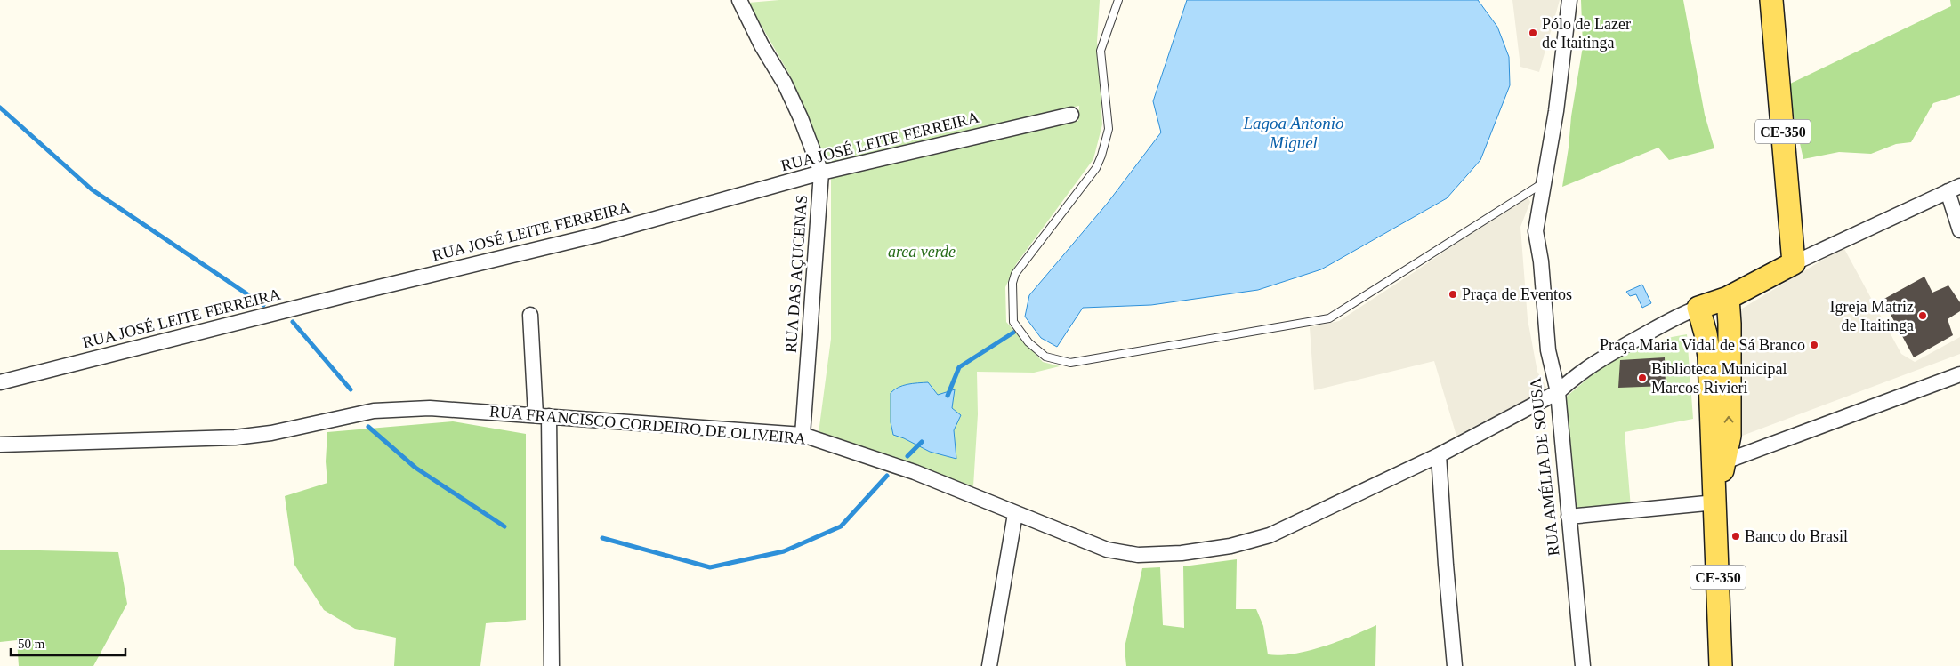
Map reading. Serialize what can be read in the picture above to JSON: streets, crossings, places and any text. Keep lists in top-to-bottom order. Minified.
{"streets":{"main road":["CE-350","RUA FRANCISCO CORDEIRO DE OLIVEIRA"],"street":["RUA JOSÉ LEITE FERREIRA","RUA DAS AÇUCENAS","RUA AMÉLIA DE SOUSA"]},"crossings":[["CE-350","RUA FRANCISCO CORDEIRO DE OLIVEIRA"],["RUA JOSÉ LEITE FERREIRA","RUA DAS AÇUCENAS"],["RUA DAS AÇUCENAS","RUA FRANCISCO CORDEIRO DE OLIVEIRA"],["RUA FRANCISCO CORDEIRO DE OLIVEIRA","RUA AMÉLIA DE SOUSA"]],"water":["Lagoa Antonio Miguel"],"parks":["area verde"],"places":["Pólo de Lazer de Itaitinga","Praça de Eventos","Igreja Matriz de Itaitinga","Praça Maria Vidal de Sá Branco","Biblioteca Municipal Marcos Rivieri","Banco do Brasil"],"scale_bar":"50 m"}
